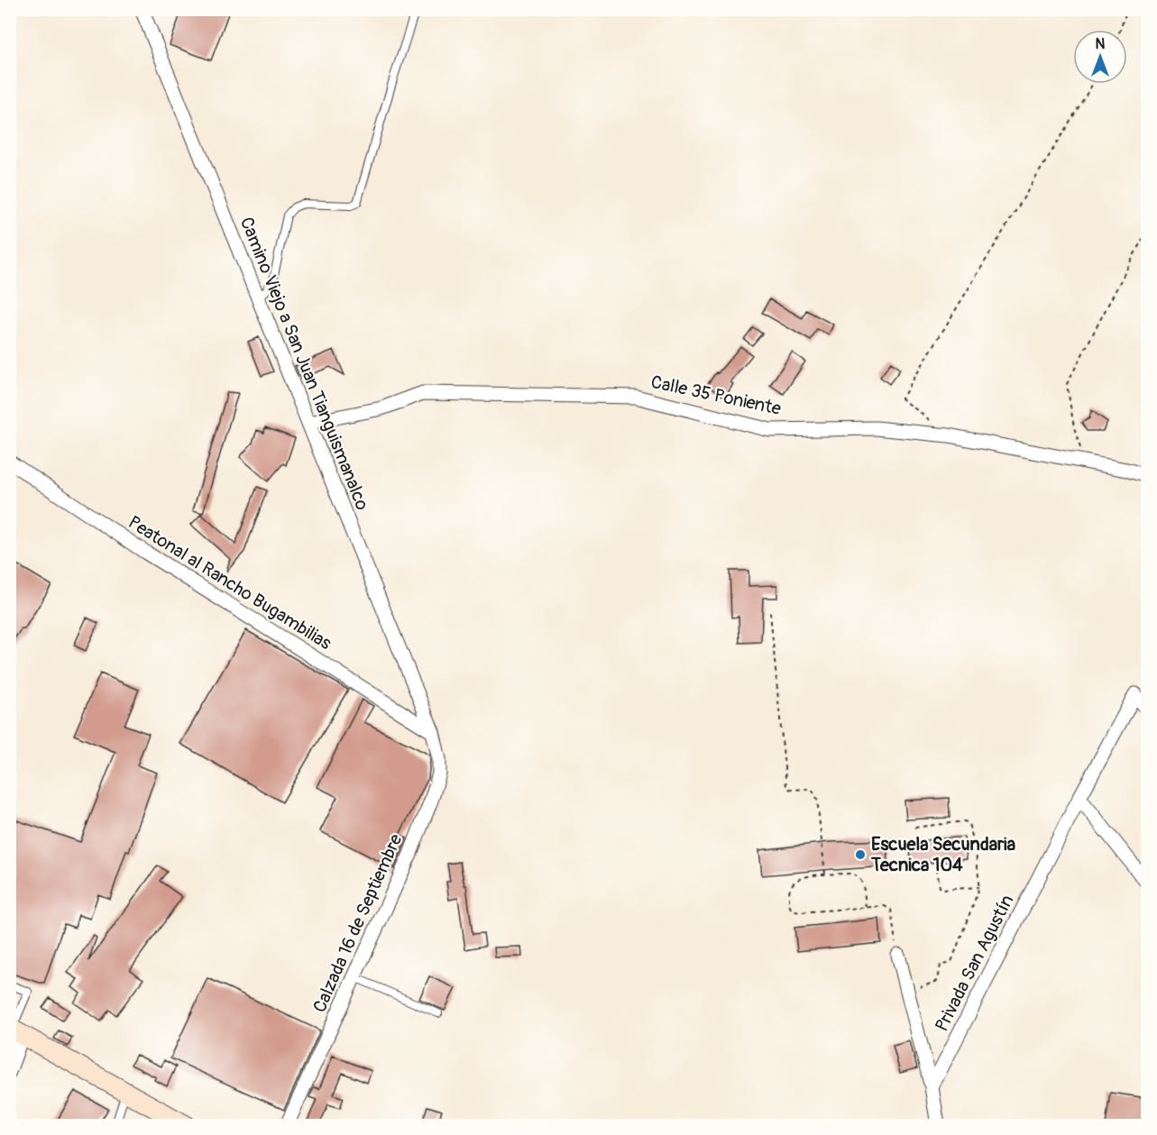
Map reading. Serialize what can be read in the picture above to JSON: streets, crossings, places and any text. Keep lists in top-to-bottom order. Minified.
{"streets":{"street":["Camino Viejo a San Juan Tianguismanalco","Calle 35 Poniente","Peatonal al Rancho Bugambilias","Calzada 16 de Septiembre","Privada San Agustín"]},"crossings":[["Camino Viejo a San Juan Tianguismanalco","Calle 35 Poniente"],["Camino Viejo a San Juan Tianguismanalco","Peatonal al Rancho Bugambilias"],["Camino Viejo a San Juan Tianguismanalco","Calzada 16 de Septiembre"],["Peatonal al Rancho Bugambilias","Calzada 16 de Septiembre"]],"places":["Escuela Secundaria Tecnica 104"],"north":"top"}
